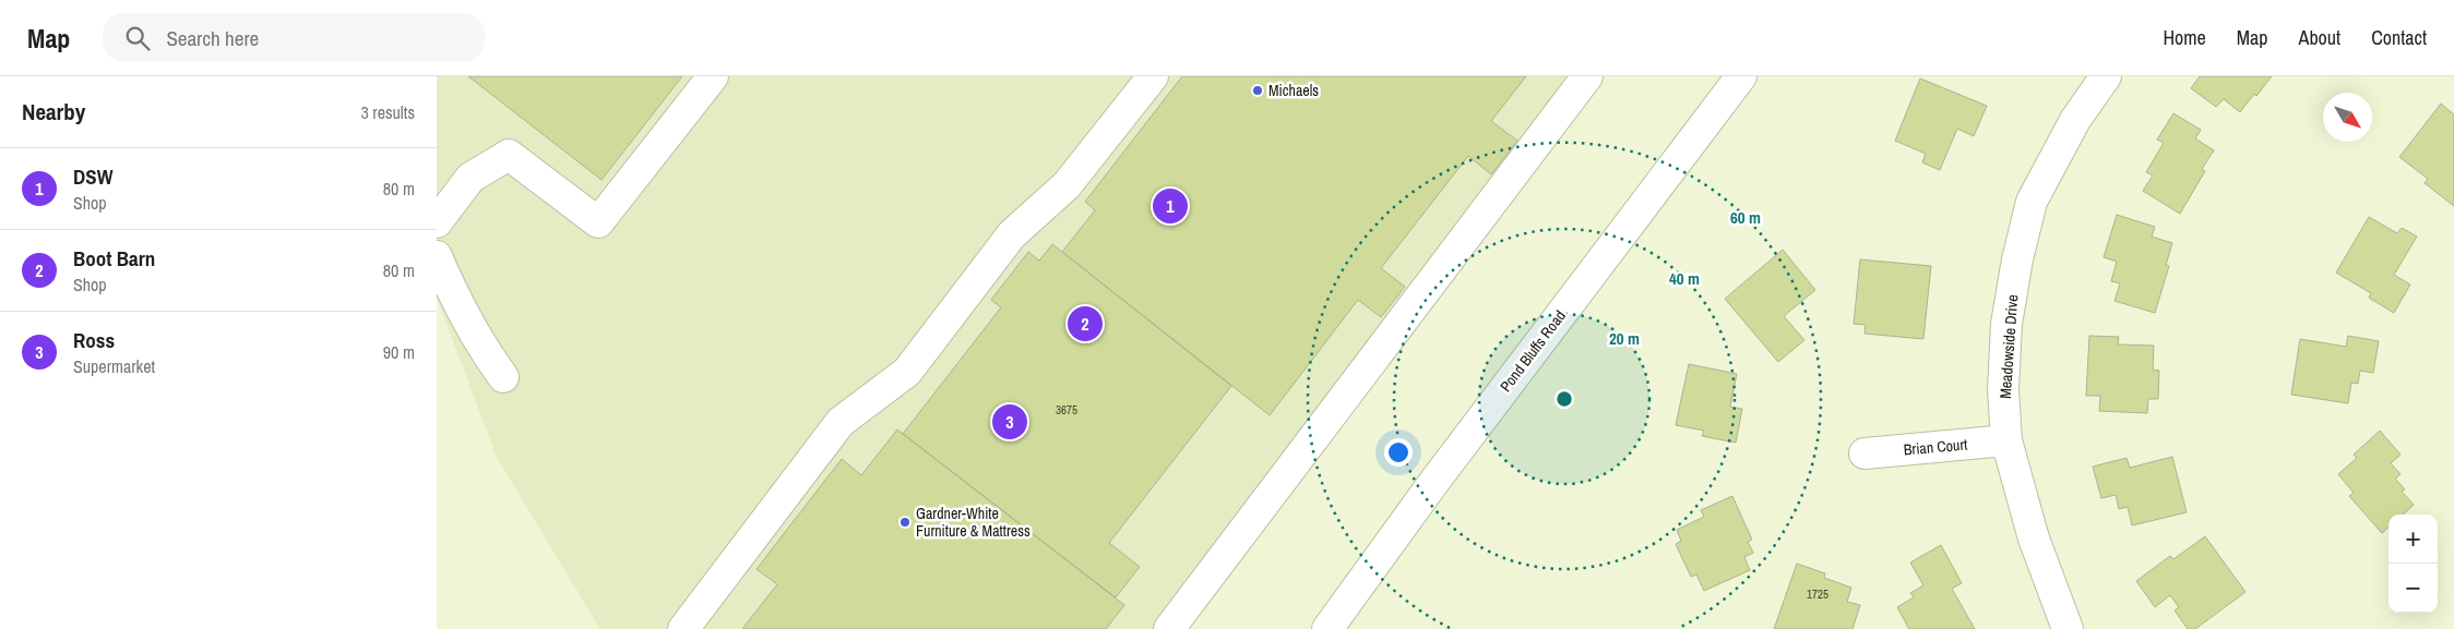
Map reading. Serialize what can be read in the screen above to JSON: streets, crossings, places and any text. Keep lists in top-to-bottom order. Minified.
{"streets":{"street":["Meadowside Drive","Pond Bluffs Road","Brian Court"]},"crossings":[["Meadowside Drive","Brian Court"]],"places":["Michaels","Gardner-White Furniture & Mattress"],"house_numbers":["3675","1725"],"north":"bottom right","page":{"header":"Map","search":"Search here","nav":["Home","Map","About","Contact"],"heading":["Nearby","3 results"],"list":[{"mark":"1","name":"DSW","note":"Shop","value":"80 m"},{"mark":"2","name":"Boot Barn","note":"Shop","value":"80 m"},{"mark":"3","name":"Ross","note":"Supermarket","value":"90 m"}],"pins":["1","2","3"],"map_buttons":["+","−"]},"rings":["60 m","40 m","20 m"]}
